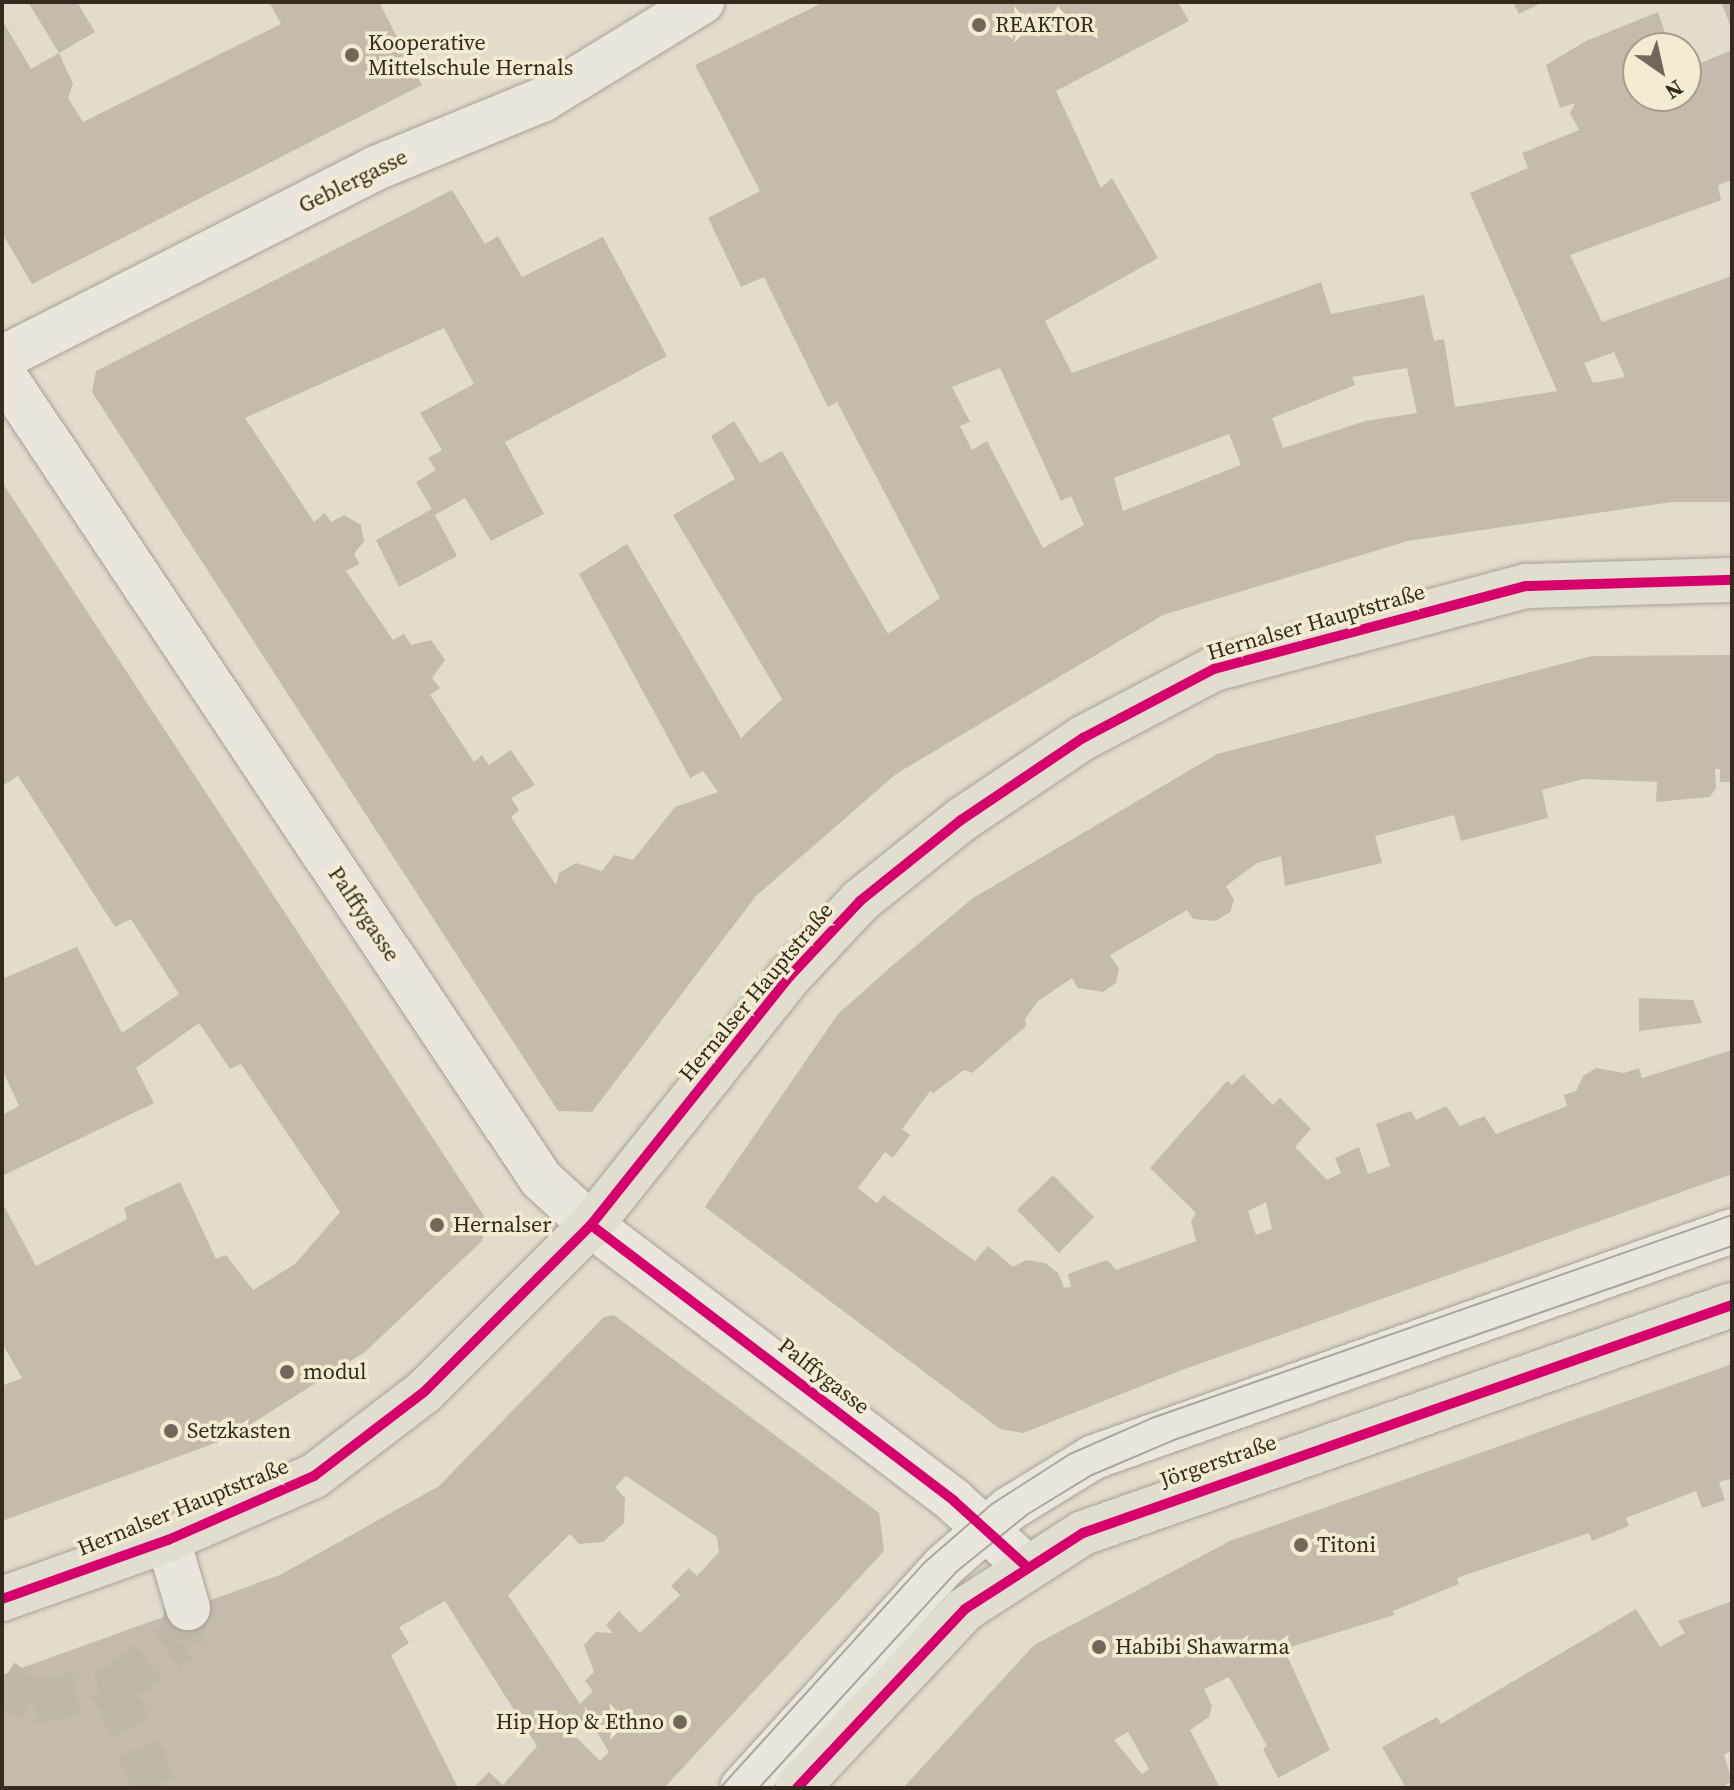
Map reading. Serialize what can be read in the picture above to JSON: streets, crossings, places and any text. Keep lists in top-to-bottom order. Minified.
{"streets":{"main road":["Hernalser Hauptstraße","Jörgerstraße"],"street":["Geblergasse","Palffygasse"]},"crossings":[["Hernalser Hauptstraße","Palffygasse"],["Palffygasse","Jörgerstraße"]],"places":["REAKTOR","Kooperative Mittelschule Hernals","Hernalser","modul","Setzkasten","Titoni","Habibi Shawarma","Hip Hop & Ethno"],"north":"bottom right"}
